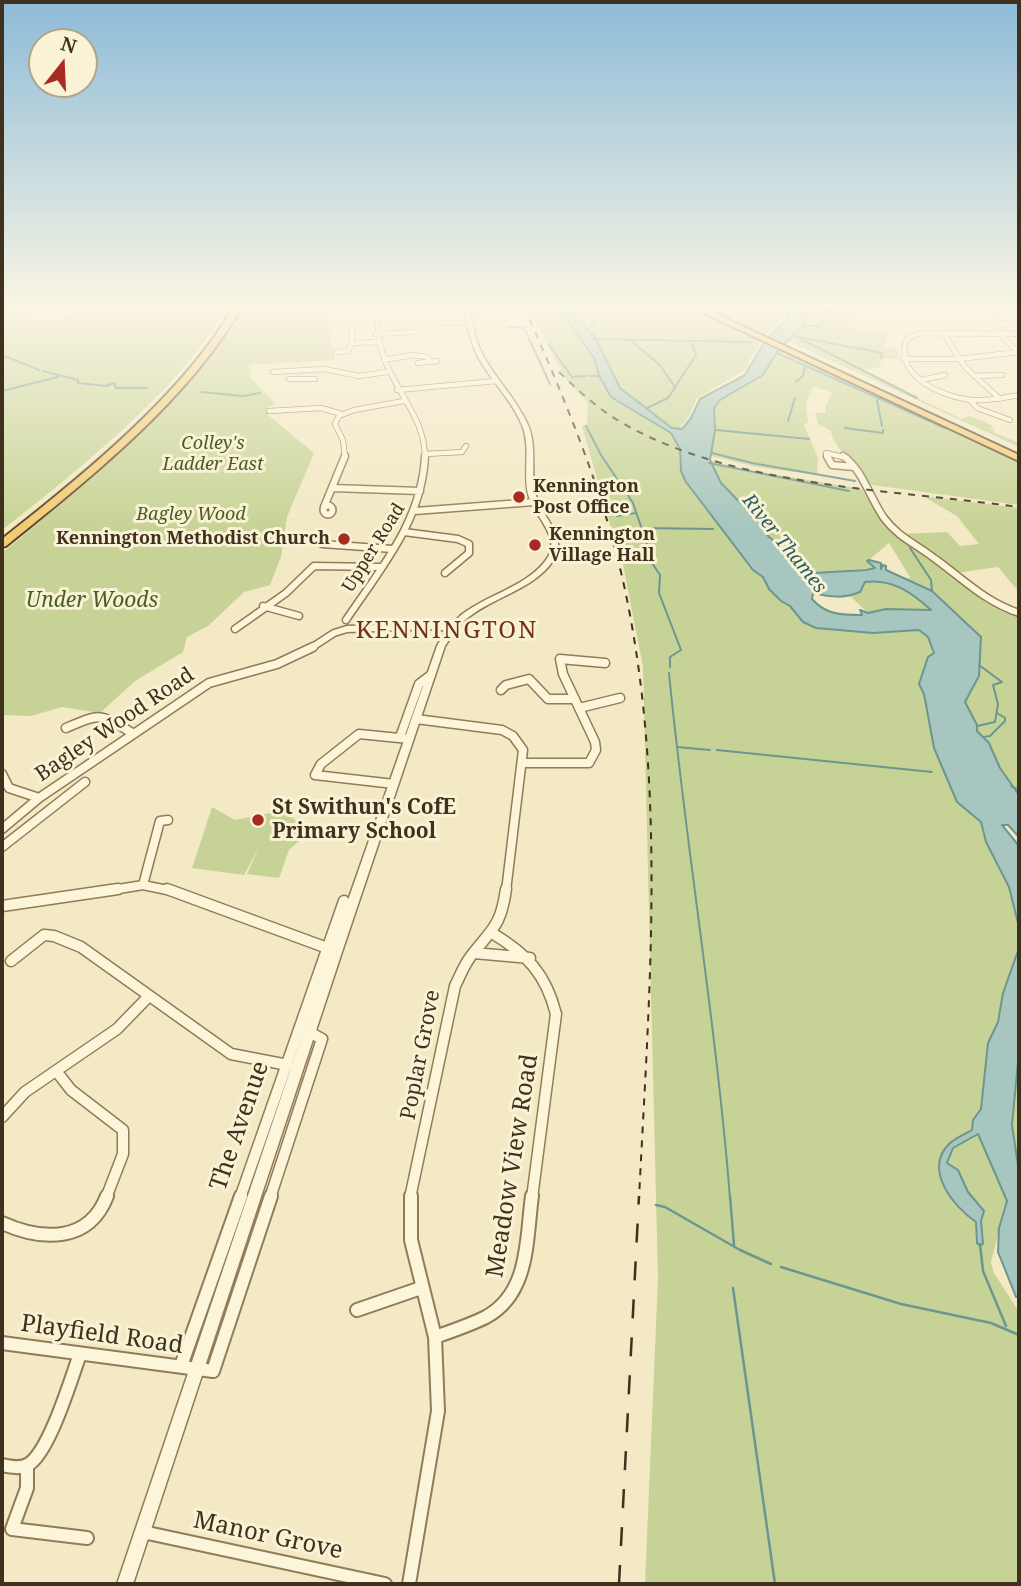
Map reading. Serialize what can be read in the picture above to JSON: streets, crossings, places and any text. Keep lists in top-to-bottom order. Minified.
{"streets":{"street":["Upper Road","Bagley Wood Road","Poplar Grove","The Avenue","Meadow View Road","Playfield Road","Manor Grove"]},"crossings":[["Bagley Wood Road","The Avenue"],["Poplar Grove","Meadow View Road"],["The Avenue","Playfield Road"],["The Avenue","Manor Grove"]],"districts":["KENNINGTON"],"water":["River Thames"],"parks":["Colley's Ladder East","Bagley Wood","Under Woods"],"places":["Kennington Post Office","Kennington Methodist Church","Kennington Village Hall","St Swithun's CofE Primary School"],"north":"top"}
